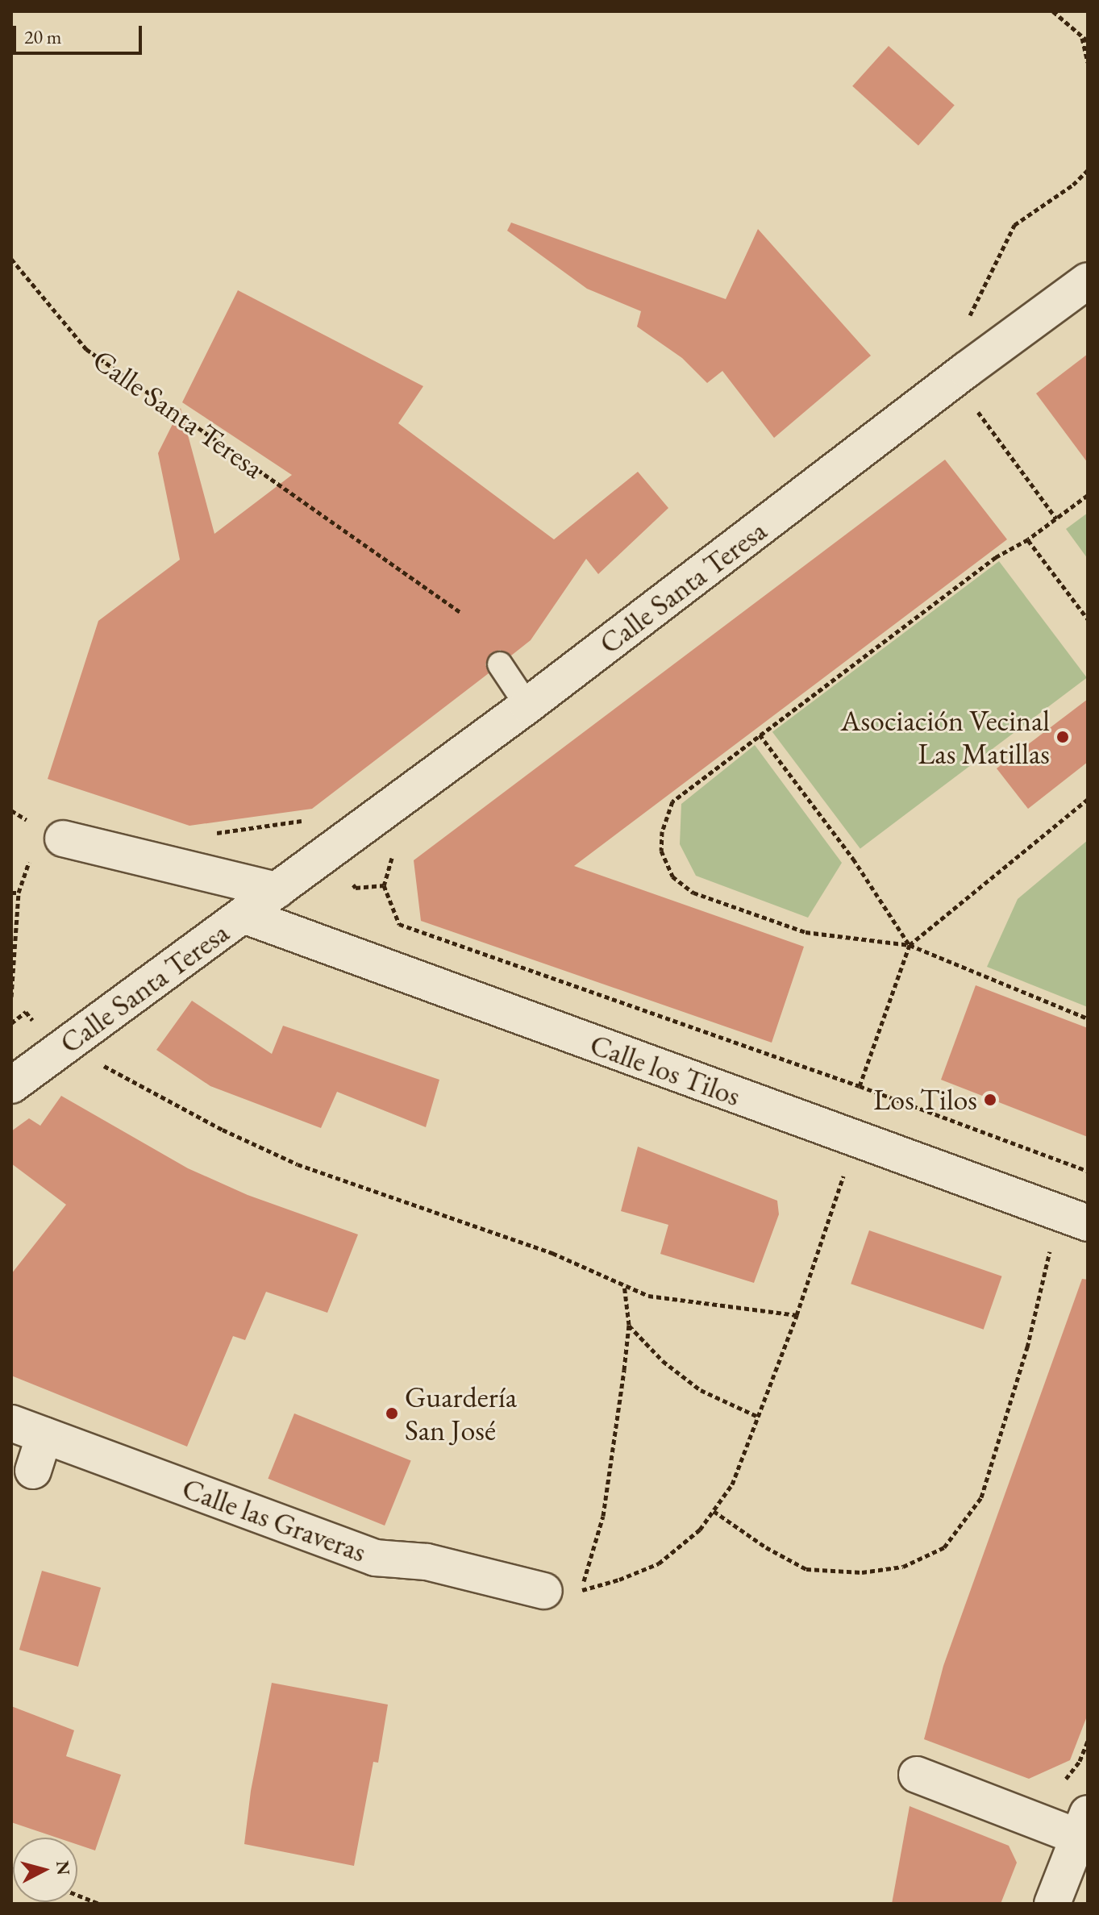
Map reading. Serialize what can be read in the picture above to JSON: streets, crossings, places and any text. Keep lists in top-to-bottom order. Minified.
{"streets":{"street":["Calle Santa Teresa","Calle los Tilos","Calle las Graveras"]},"crossings":[["Calle Santa Teresa","Calle los Tilos"]],"places":["Asociación Vecinal Las Matillas","Los Tilos","Guardería San José"],"scale_bar":"20 m","north":"right"}
